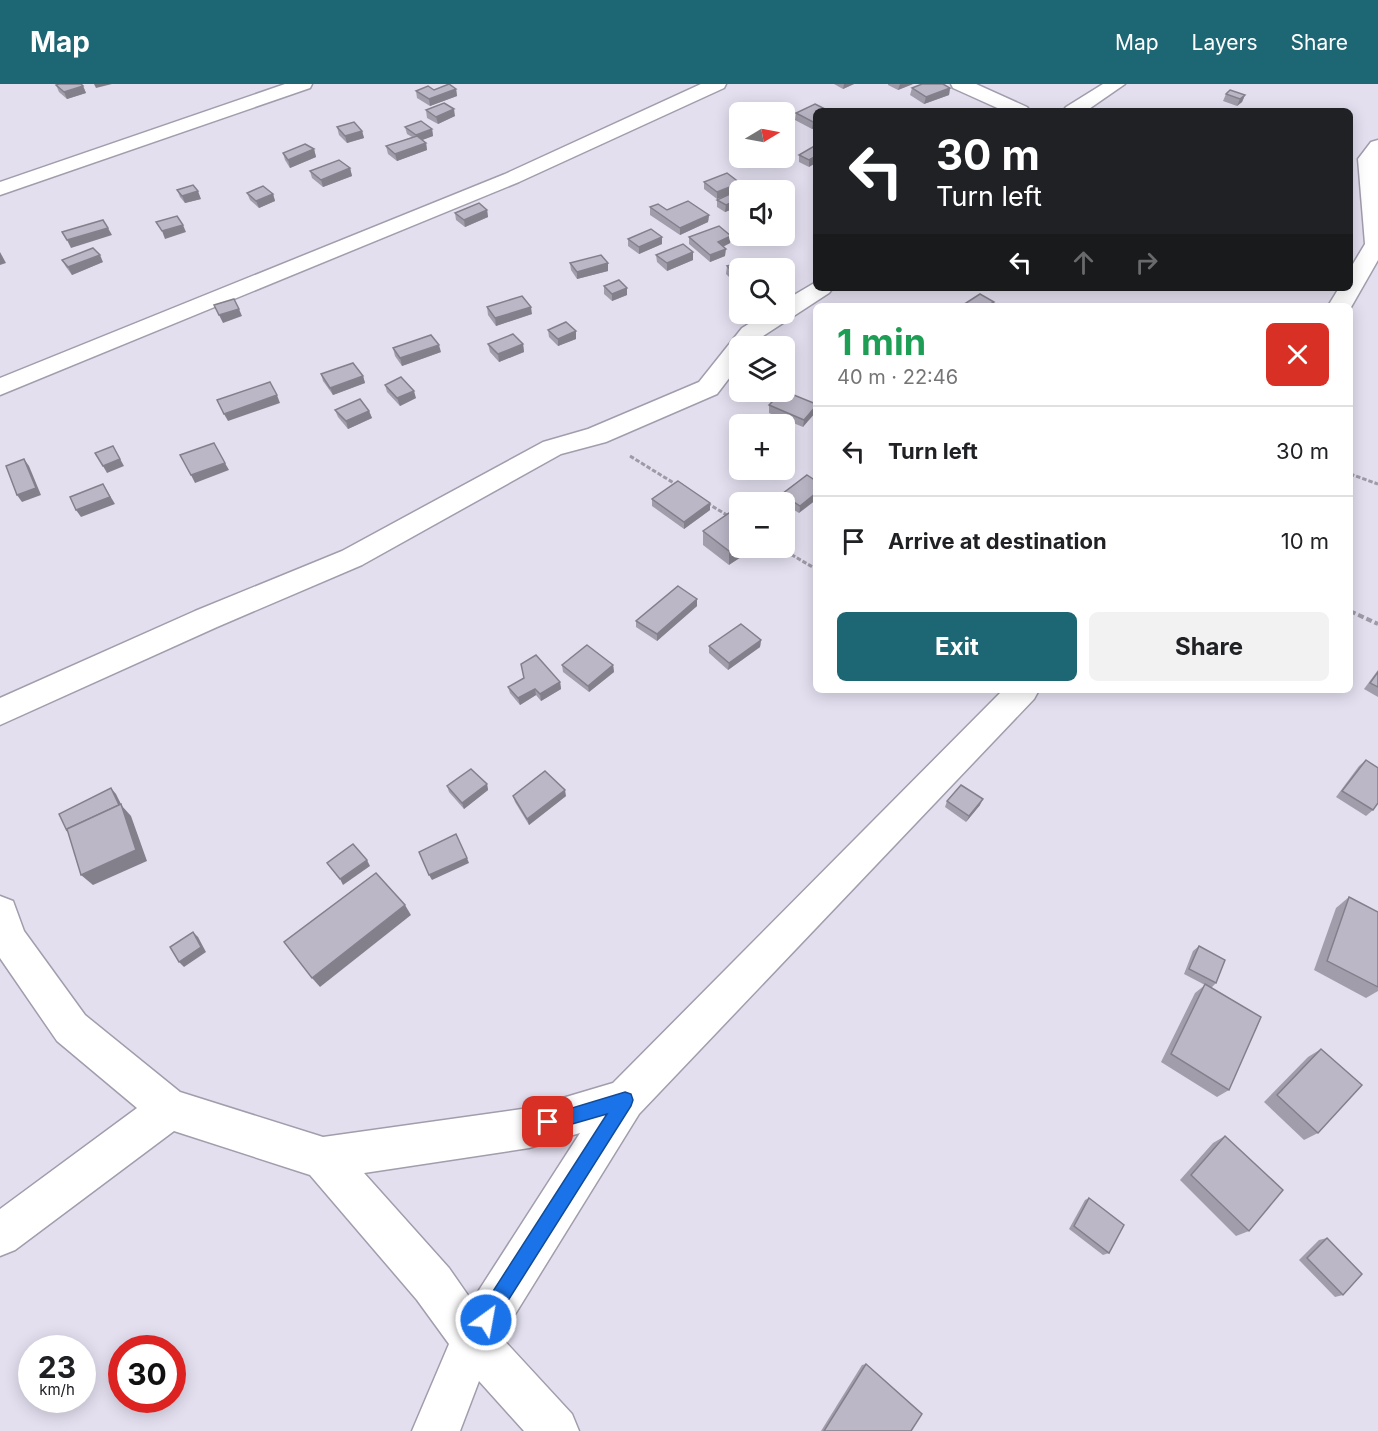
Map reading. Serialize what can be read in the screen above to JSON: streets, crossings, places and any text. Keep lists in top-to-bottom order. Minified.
{"north":"right","page":{"header":"Map","nav":["Map","Layers","Share"],"map_buttons":["+","−"],"turn":["30 m","Turn left"],"heading":["1 min","40 m · 22:46"],"list":[{"name":"Turn left","value":"30 m"},{"name":"Arrive at destination","value":"10 m"}],"buttons":["Exit","Share"],"speed":"23 km/h","limit":"30"}}
